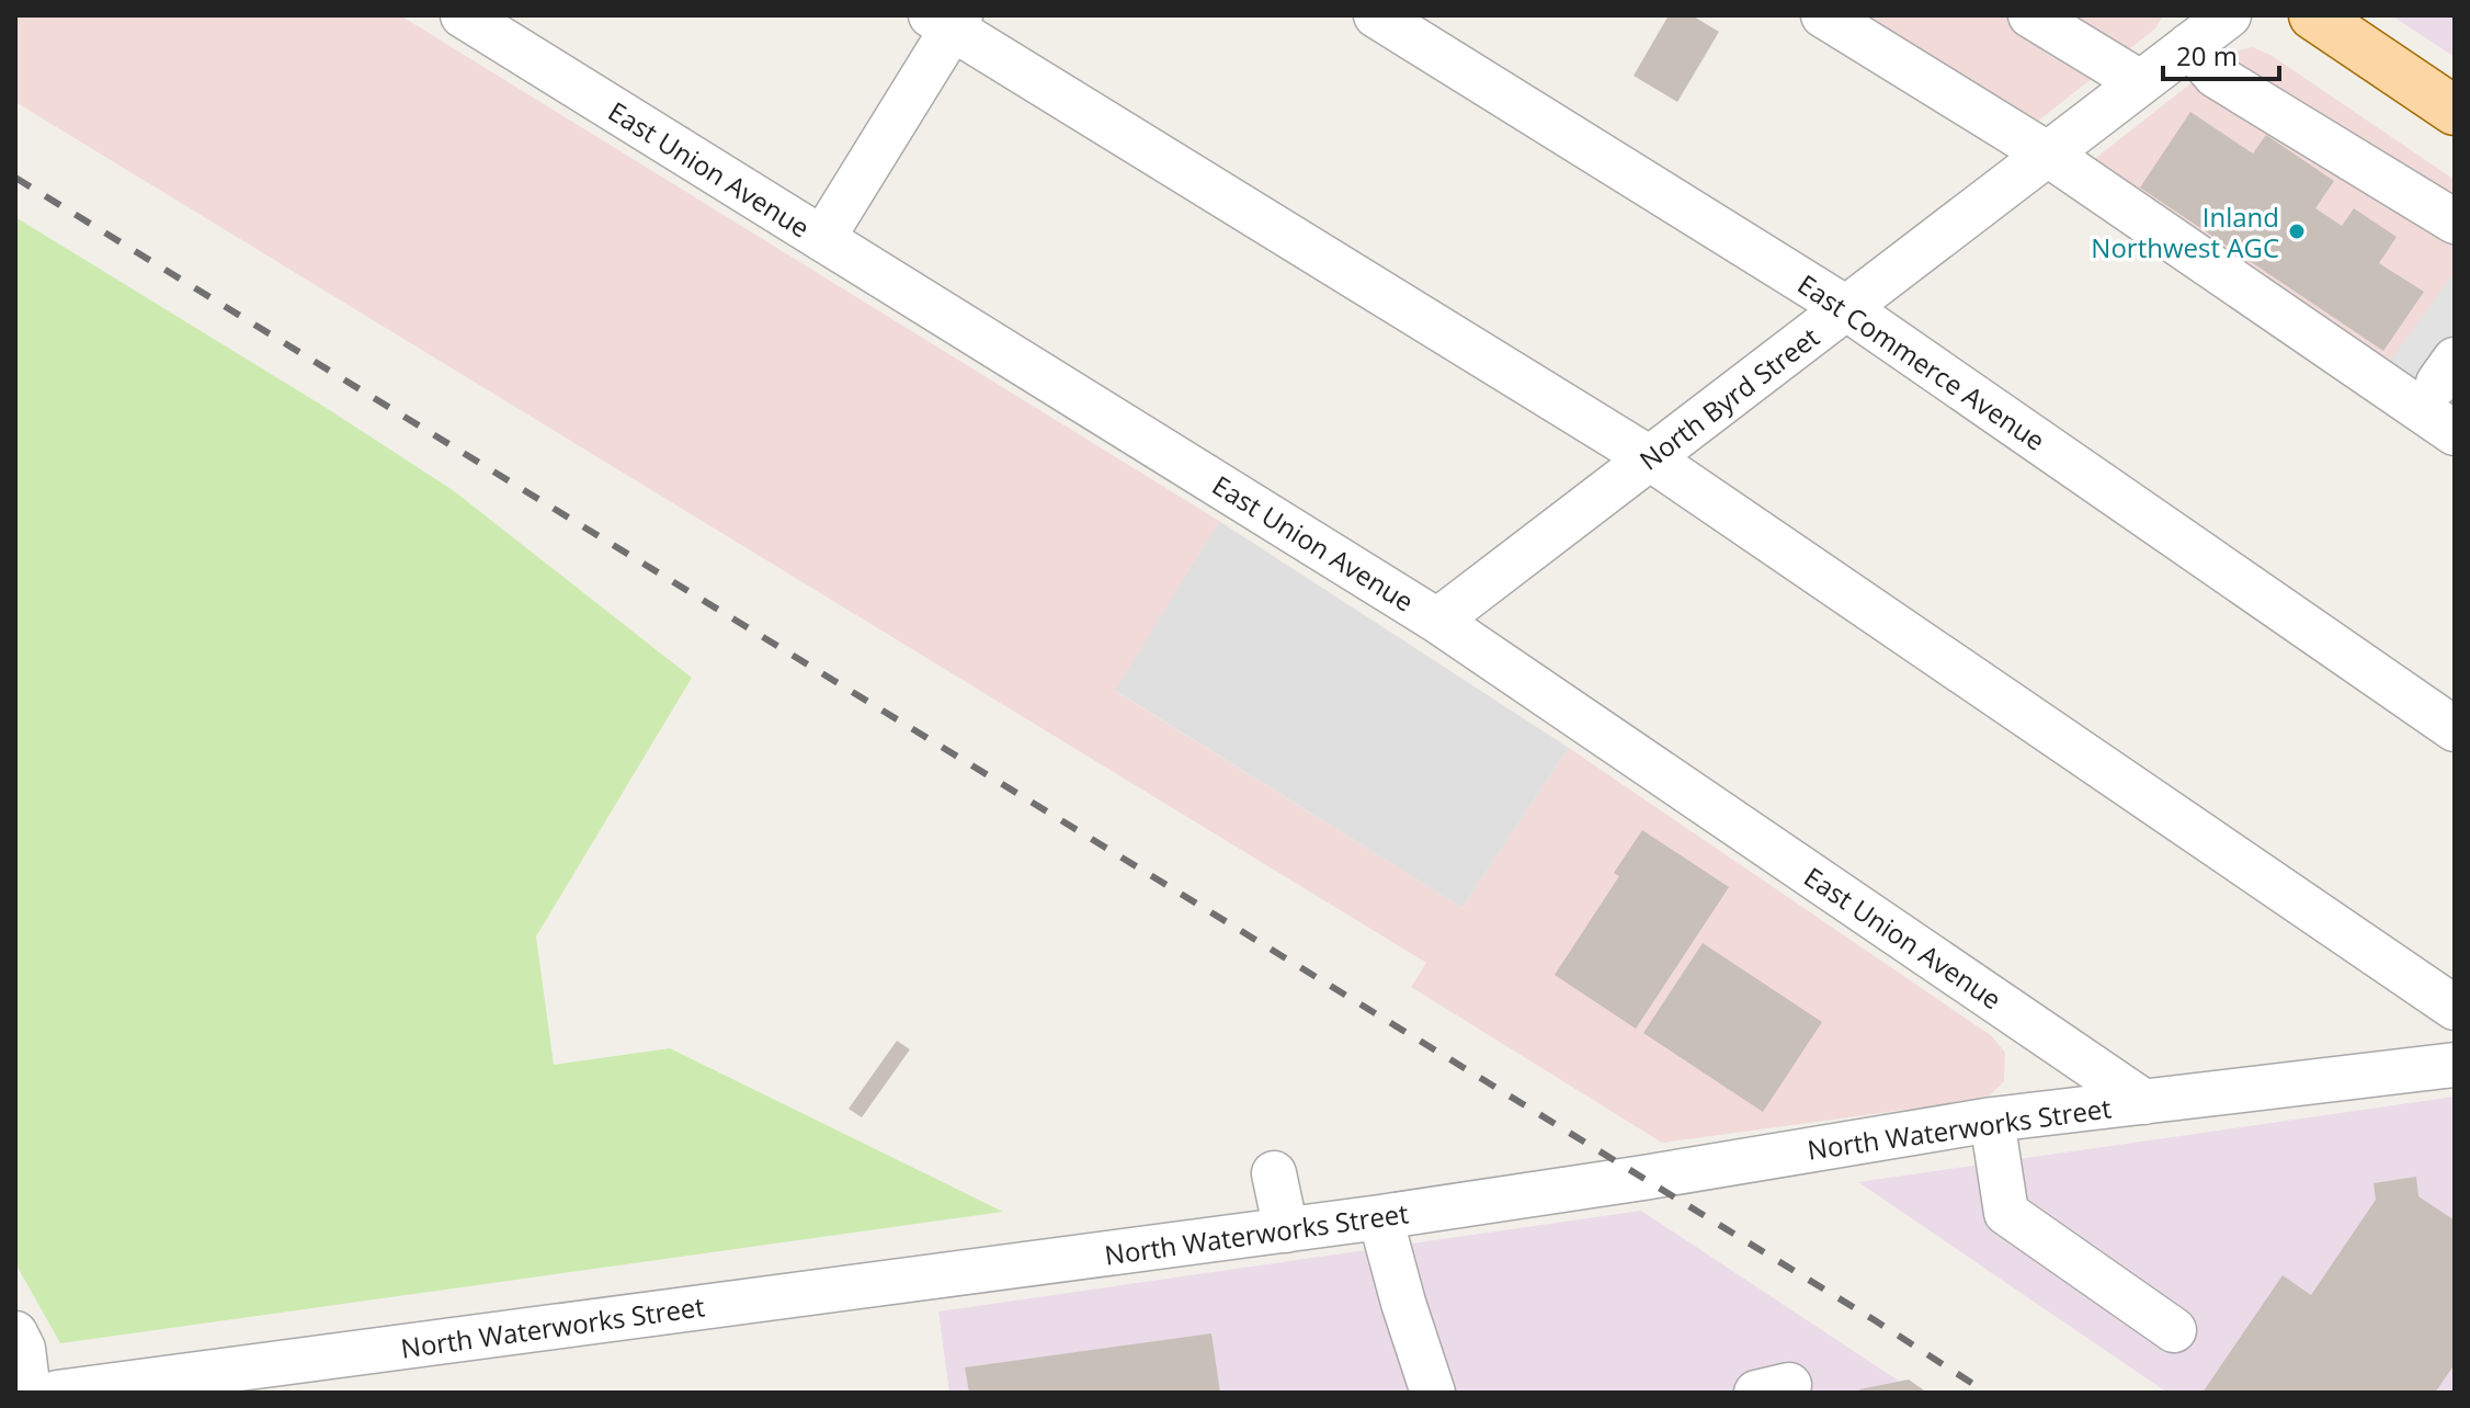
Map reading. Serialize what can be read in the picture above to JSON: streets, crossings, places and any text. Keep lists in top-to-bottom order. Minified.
{"streets":{"street":["East Union Avenue","East Commerce Avenue","North Byrd Street","North Waterworks Street"]},"crossings":[["East Union Avenue","North Byrd Street"],["East Union Avenue","North Waterworks Street"],["East Commerce Avenue","North Byrd Street"]],"places":["Inland Northwest AGC"],"scale_bar":"20 m"}
